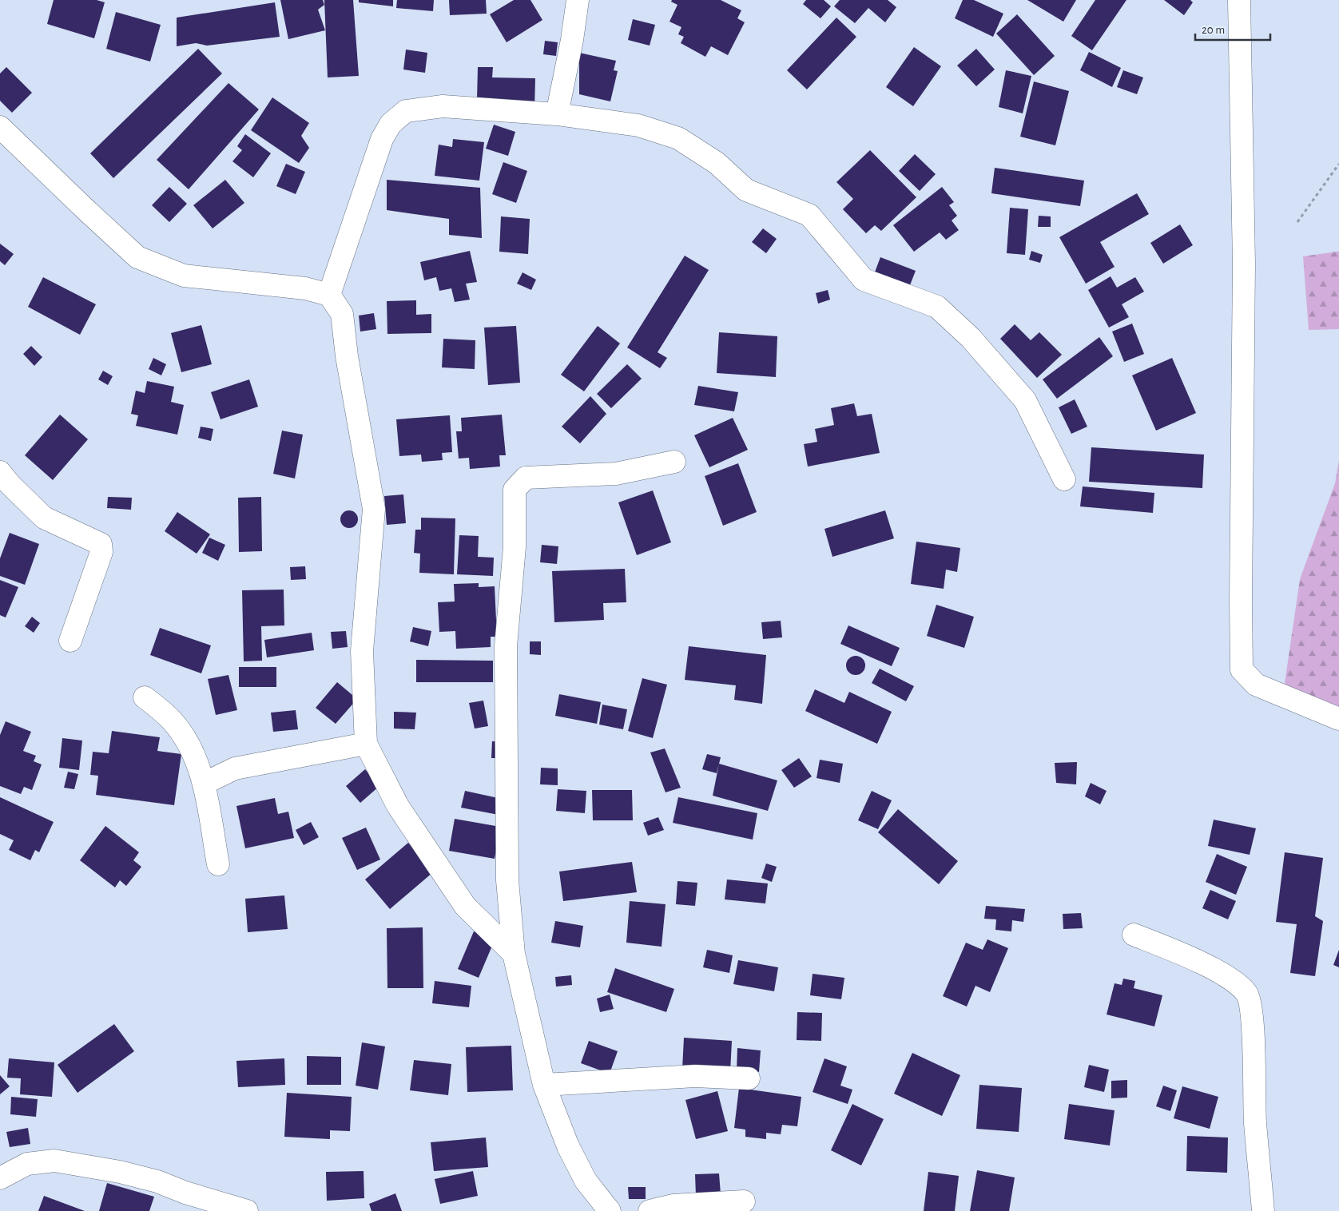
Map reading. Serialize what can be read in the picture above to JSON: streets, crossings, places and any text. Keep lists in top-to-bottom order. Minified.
{"scale_bar":"20 m"}
